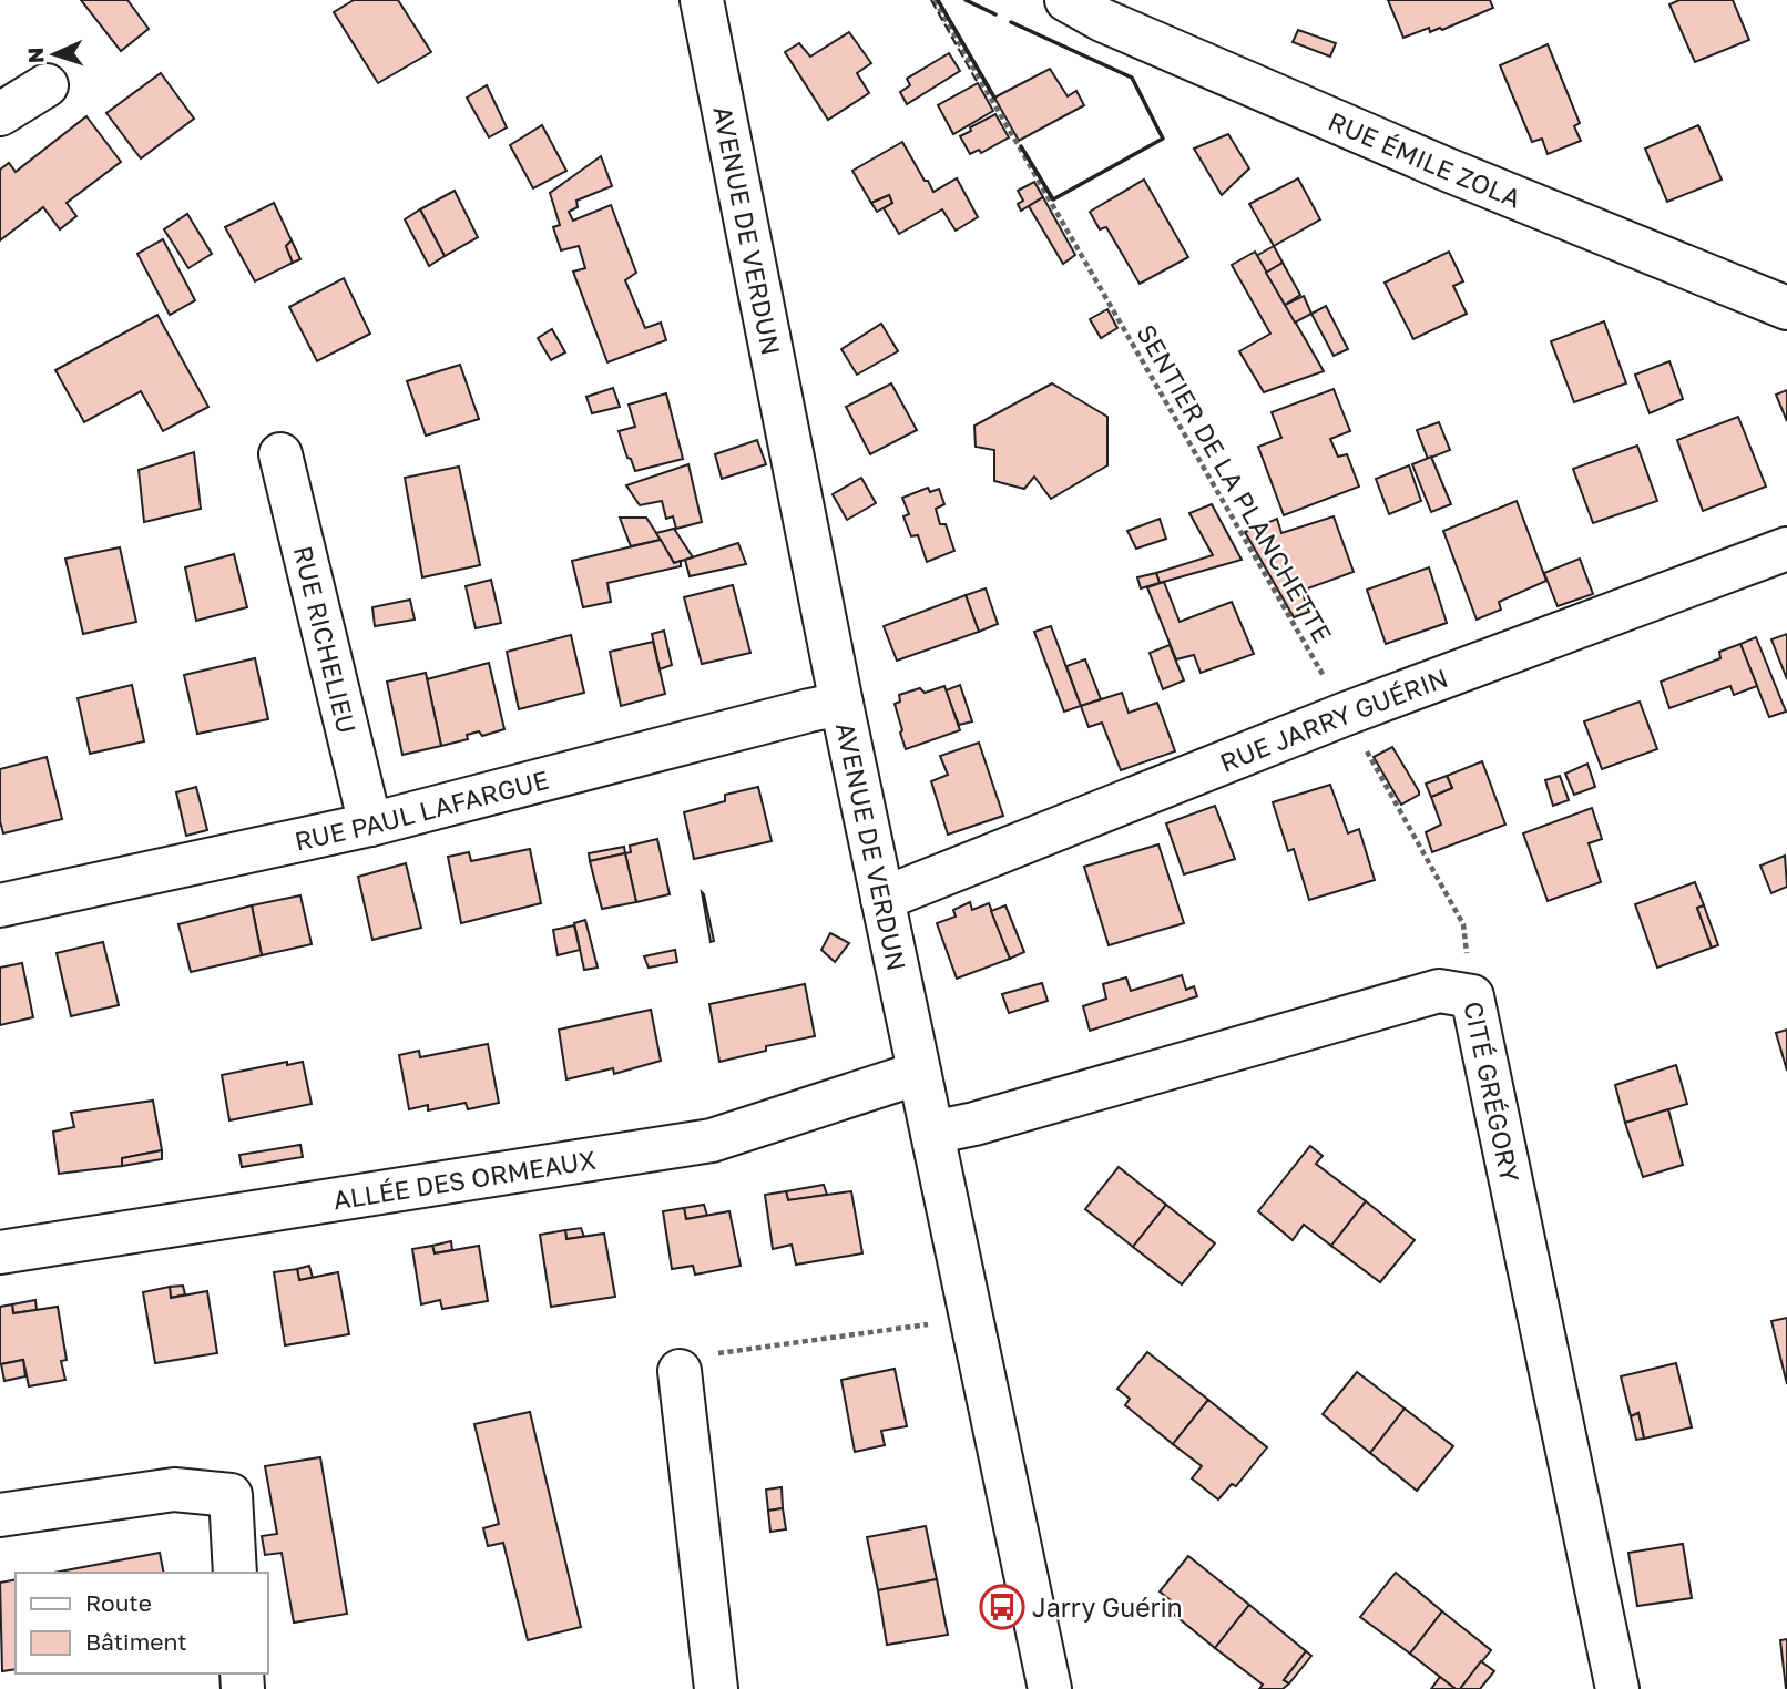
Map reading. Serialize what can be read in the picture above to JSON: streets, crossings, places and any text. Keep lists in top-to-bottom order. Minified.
{"streets":{"street":["RUE ÉMILE ZOLA","AVENUE DE VERDUN","RUE RICHELIEU","RUE JARRY GUÉRIN","RUE PAUL LAFARGUE","CITÉ GRÉGORY","ALLÉE DES ORMEAUX"],"path":["SENTIER DE LA PLANCHETTE"]},"crossings":[["AVENUE DE VERDUN","RUE JARRY GUÉRIN"],["AVENUE DE VERDUN","RUE PAUL LAFARGUE"],["AVENUE DE VERDUN","CITÉ GRÉGORY"],["AVENUE DE VERDUN","ALLÉE DES ORMEAUX"],["SENTIER DE LA PLANCHETTE","RUE JARRY GUÉRIN"],["SENTIER DE LA PLANCHETTE","CITÉ GRÉGORY"],["RUE RICHELIEU","RUE PAUL LAFARGUE"]],"places":{"bus stop":["Jarry Guérin"]},"legend":["Route","Bâtiment"],"north":"left"}
